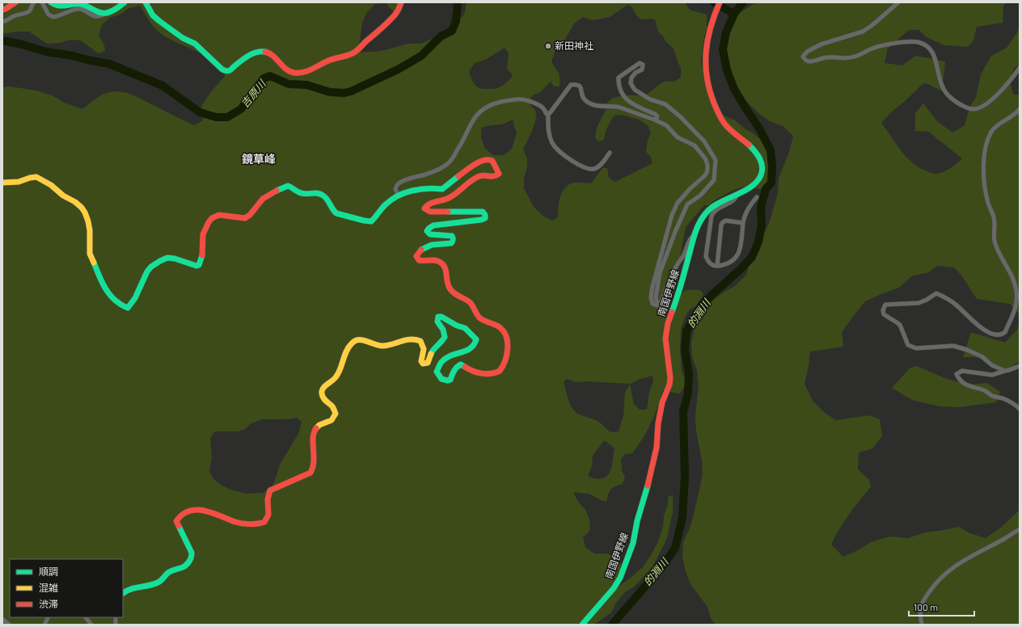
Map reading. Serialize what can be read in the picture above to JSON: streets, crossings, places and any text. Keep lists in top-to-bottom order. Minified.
{"streets":{"street":["南国伊野線"]},"districts":["鏡草峰"],"water":["吉原川","的淵川"],"places":["新田神社"],"legend":["順調","混雑","渋滞"],"scale_bar":"100 m"}
